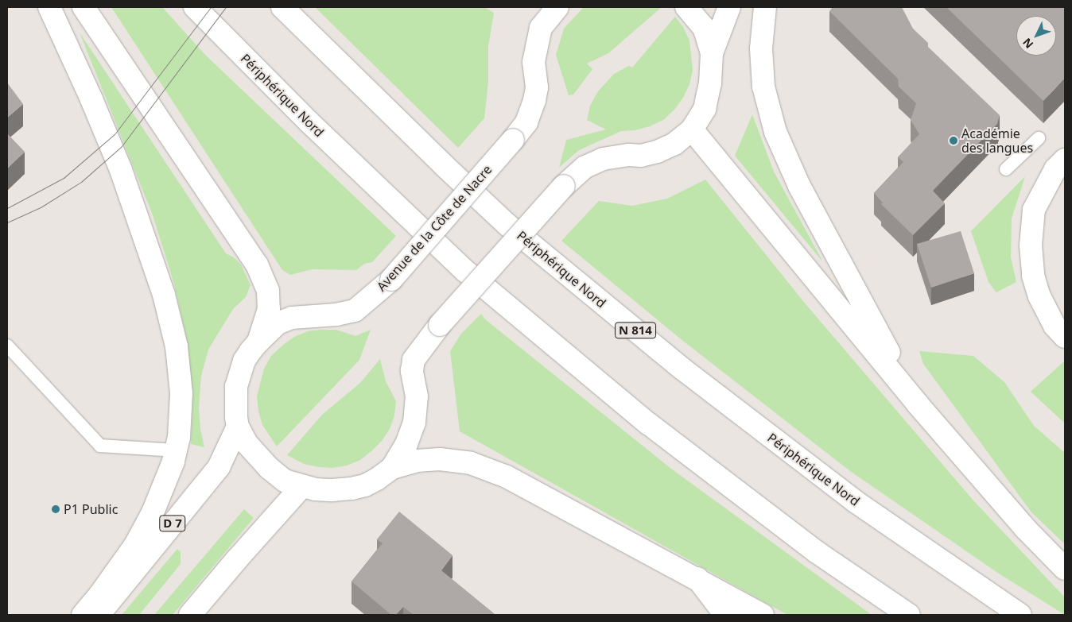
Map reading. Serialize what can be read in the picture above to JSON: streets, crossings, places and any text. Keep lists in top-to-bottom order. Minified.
{"streets":{"main road":["Périphérique Nord","Avenue de la Côte de Nacre","N 814","D 7"]},"crossings":[["Avenue de la Côte de Nacre","D 7"]],"places":["Académie des langues","P1 Public"],"north":"bottom left"}
